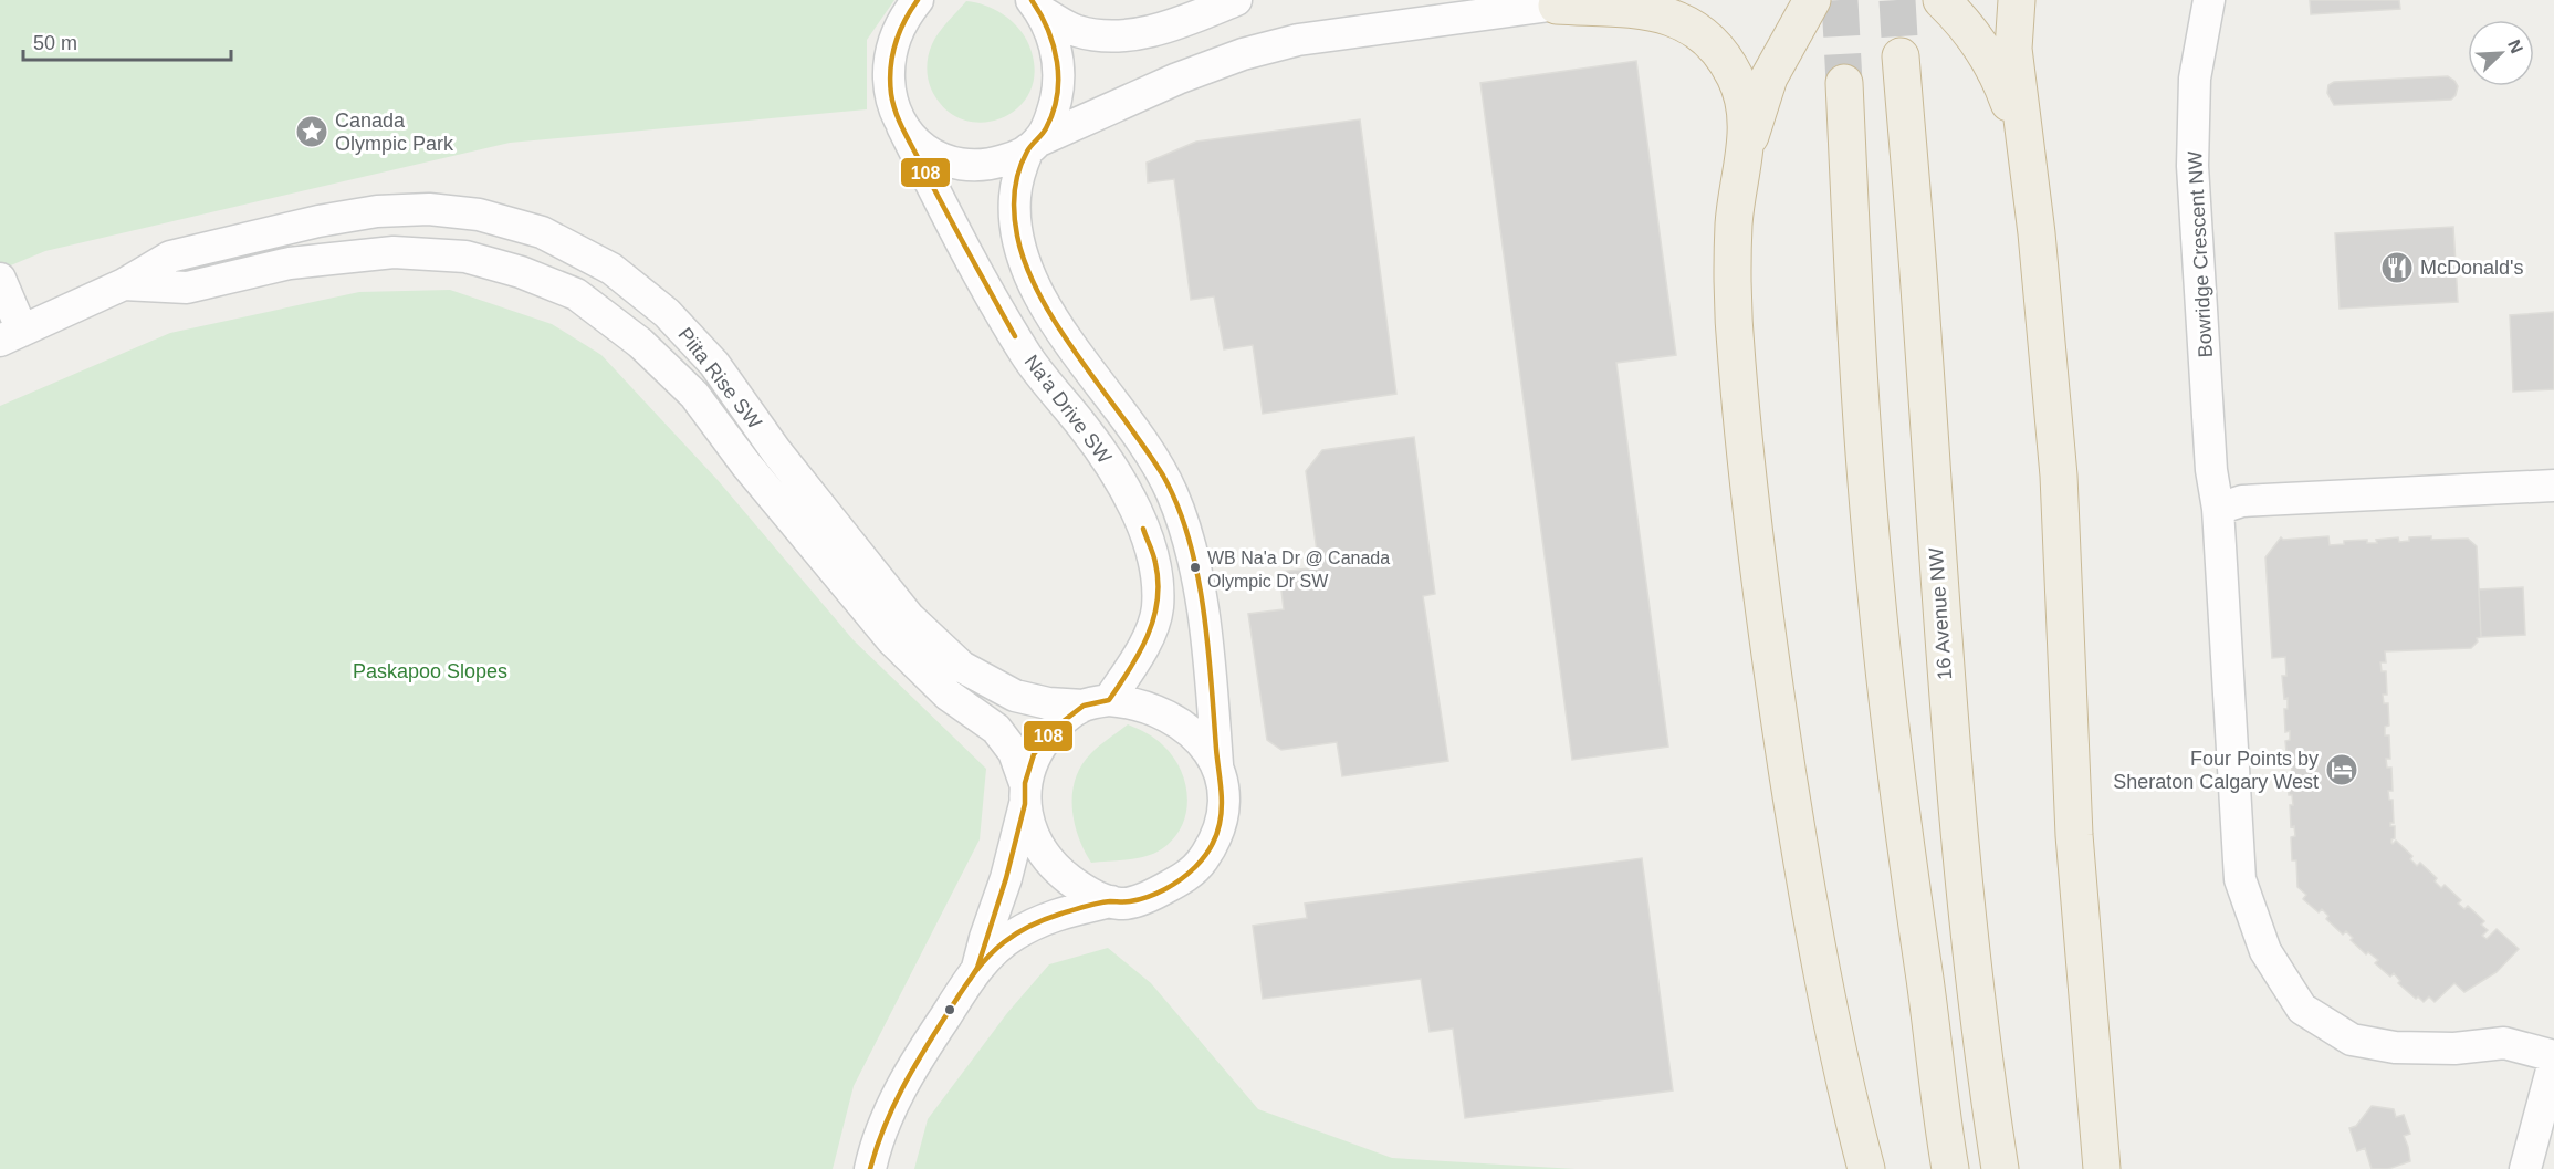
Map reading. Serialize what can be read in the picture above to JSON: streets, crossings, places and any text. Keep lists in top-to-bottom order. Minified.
{"streets":{"highway":["16 Avenue NW"],"street":["Bowridge Crescent NW","Piita Rise SW","Na'a Drive SW"]},"crossings":[["Piita Rise SW","Na'a Drive SW"]],"parks":["Paskapoo Slopes"],"places":{"place":["Canada Olympic Park"],"restaurant":["McDonald's"],"other":["WB Na'a Dr @ Canada Olympic Dr SW"],"hotel":["Four Points by Sheraton Calgary West"]},"lines":["transit line 108"],"scale_bar":"50 m","north":"top right"}
